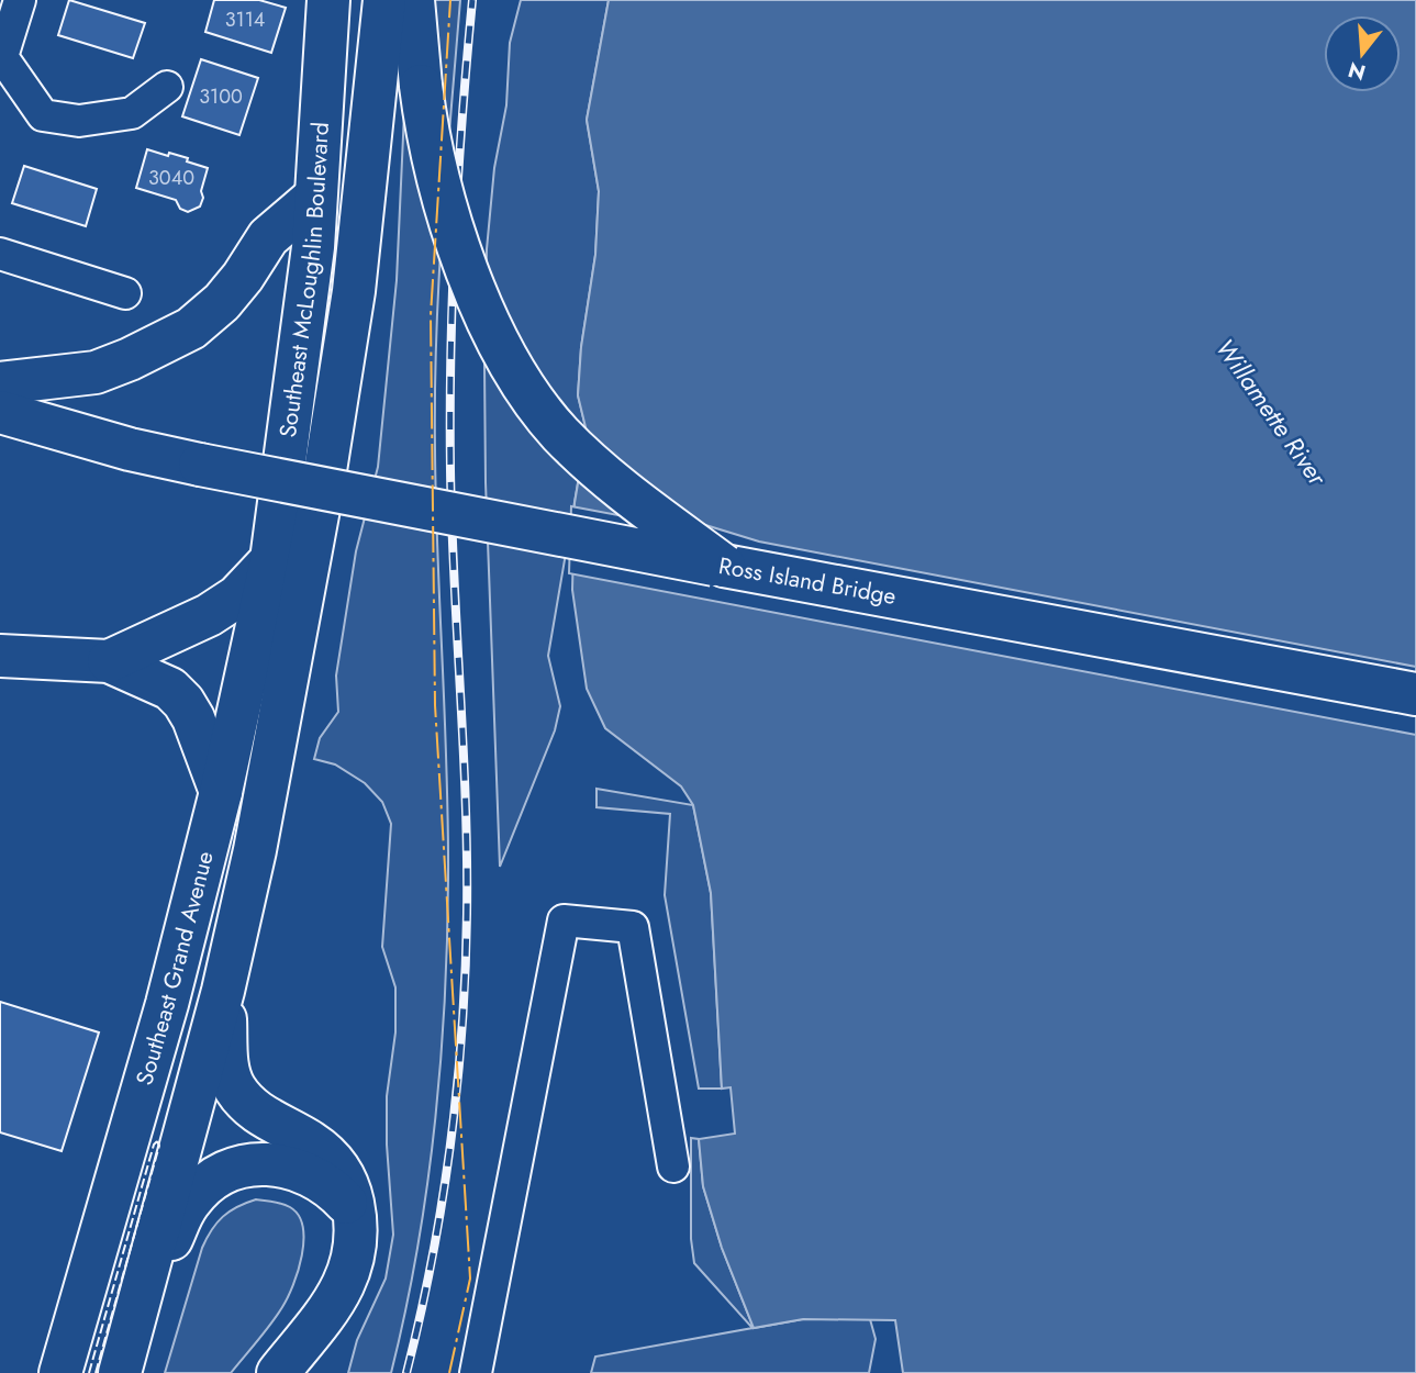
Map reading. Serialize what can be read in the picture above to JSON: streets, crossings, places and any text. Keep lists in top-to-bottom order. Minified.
{"streets":{"highway":["Southeast McLoughlin Boulevard","Ross Island Bridge","Southeast Grand Avenue"]},"crossings":[["Southeast McLoughlin Boulevard","Southeast Grand Avenue"]],"water":["Willamette River"],"house_numbers":["3114","3100","3040"],"north":"bottom"}
